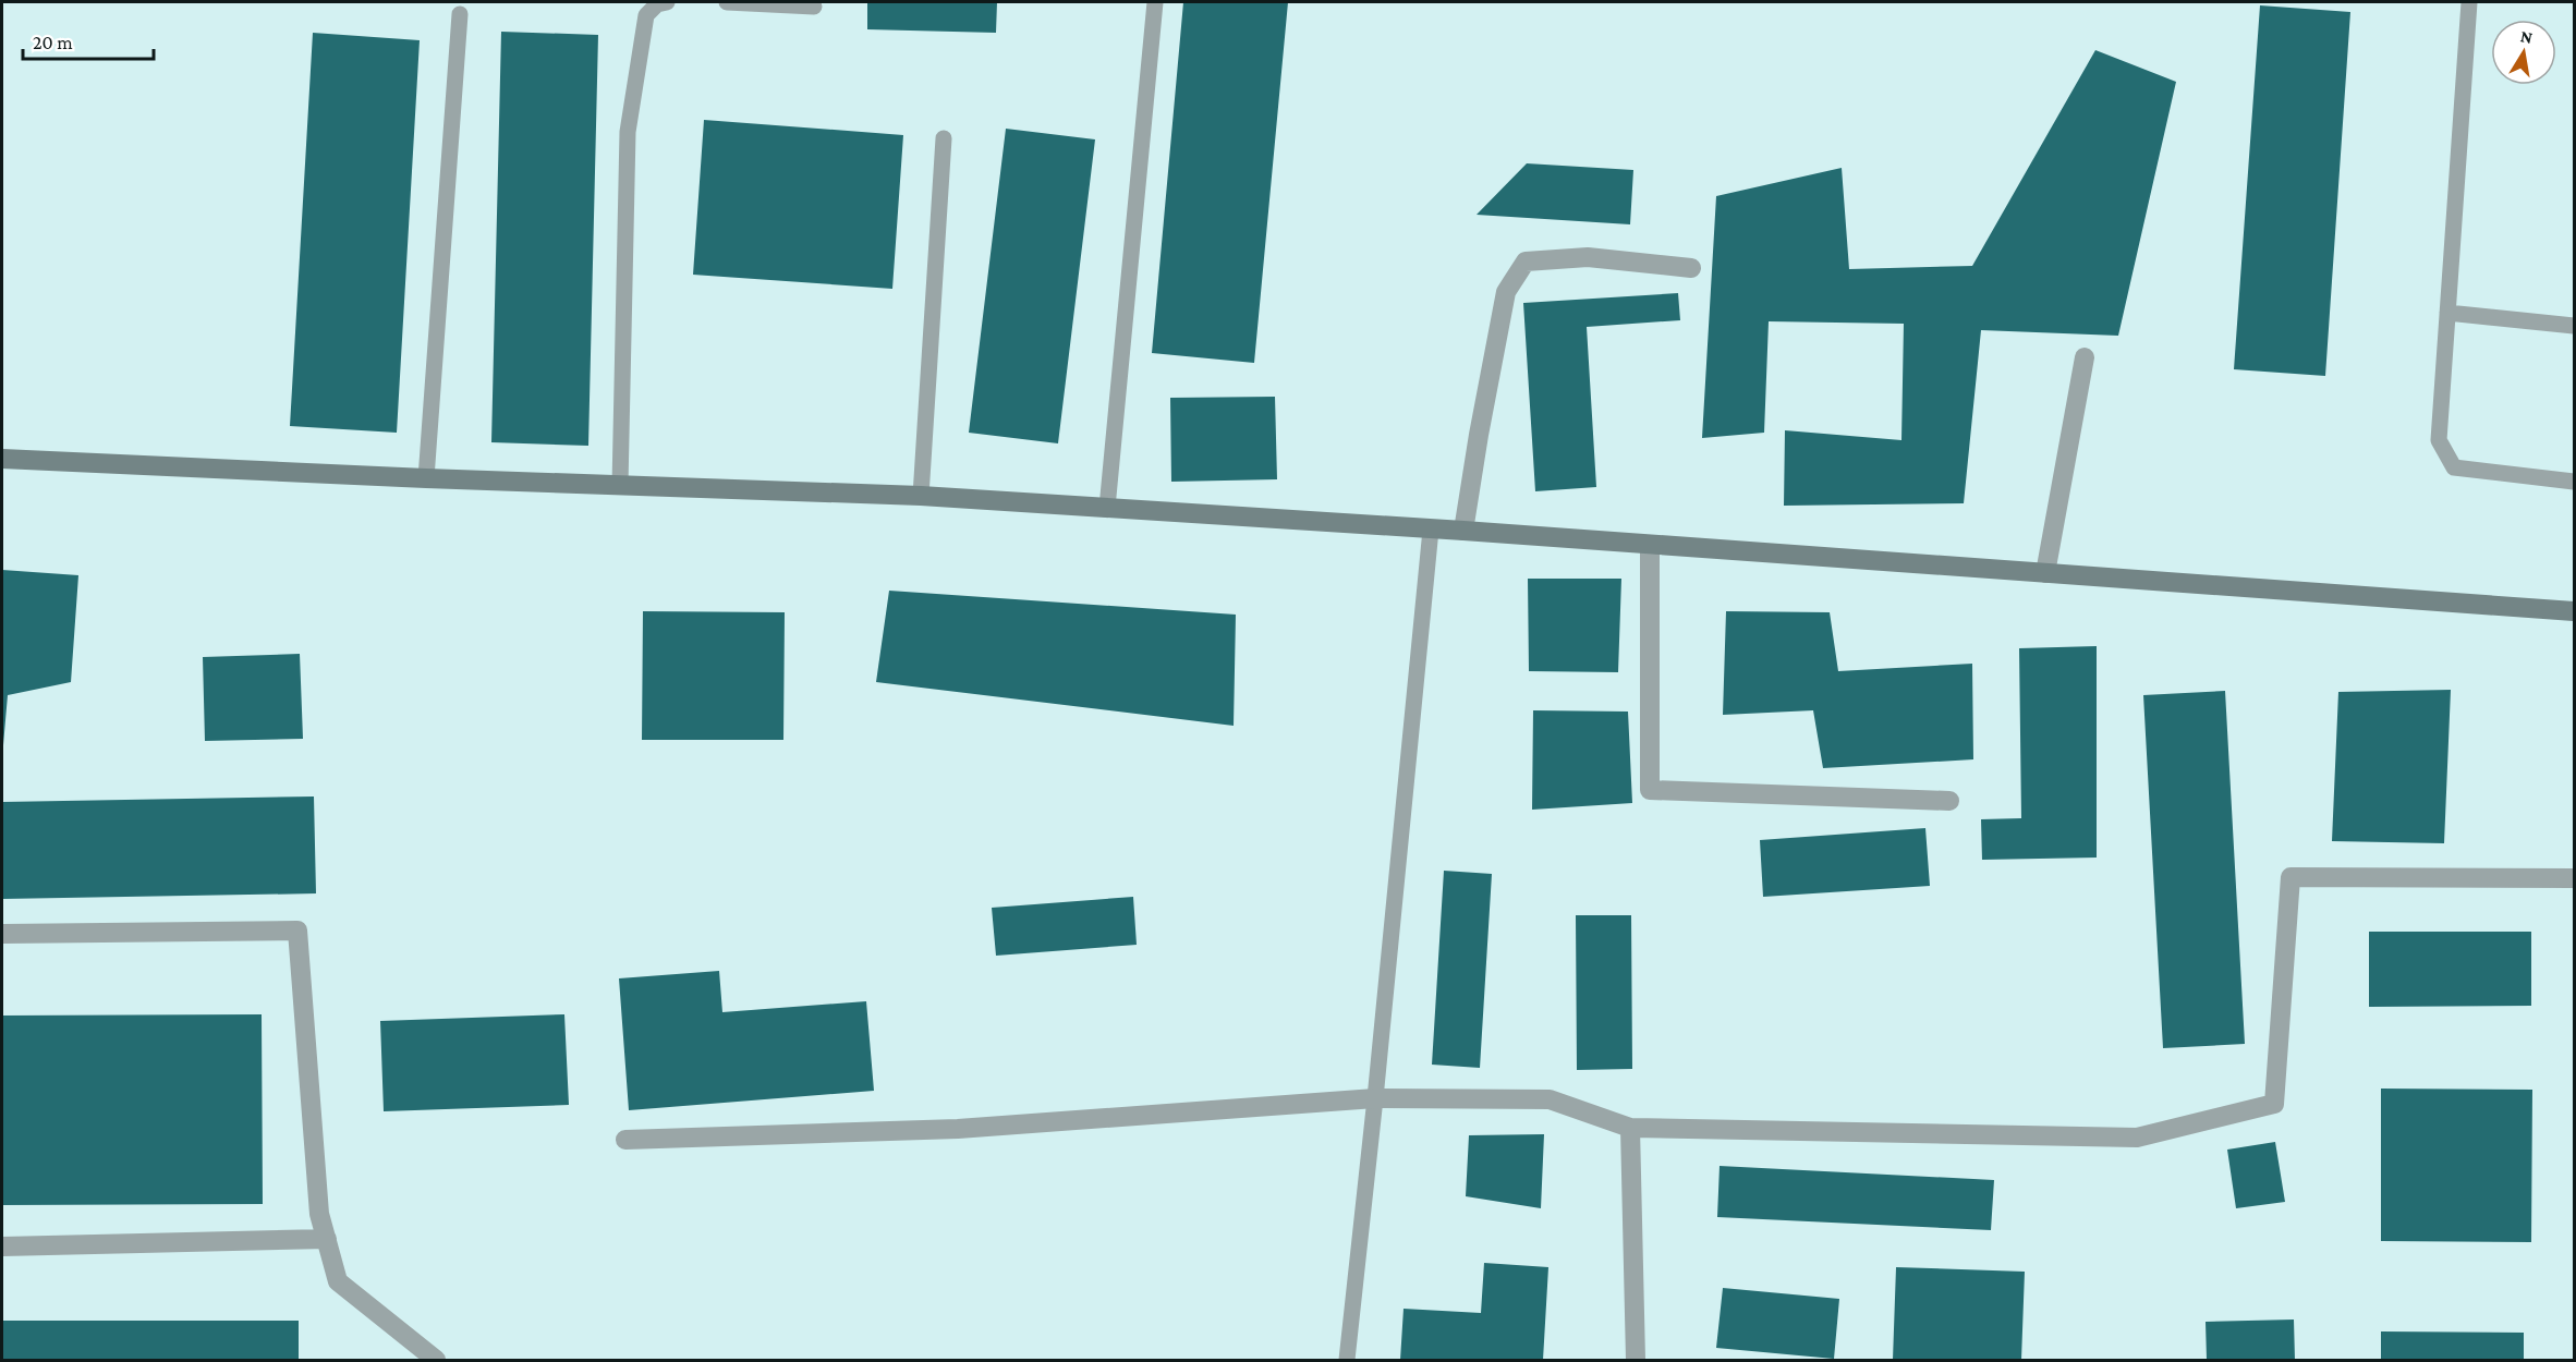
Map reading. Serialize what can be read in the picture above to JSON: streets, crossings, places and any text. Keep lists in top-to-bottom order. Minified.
{"scale_bar":"20 m","north":"top"}
